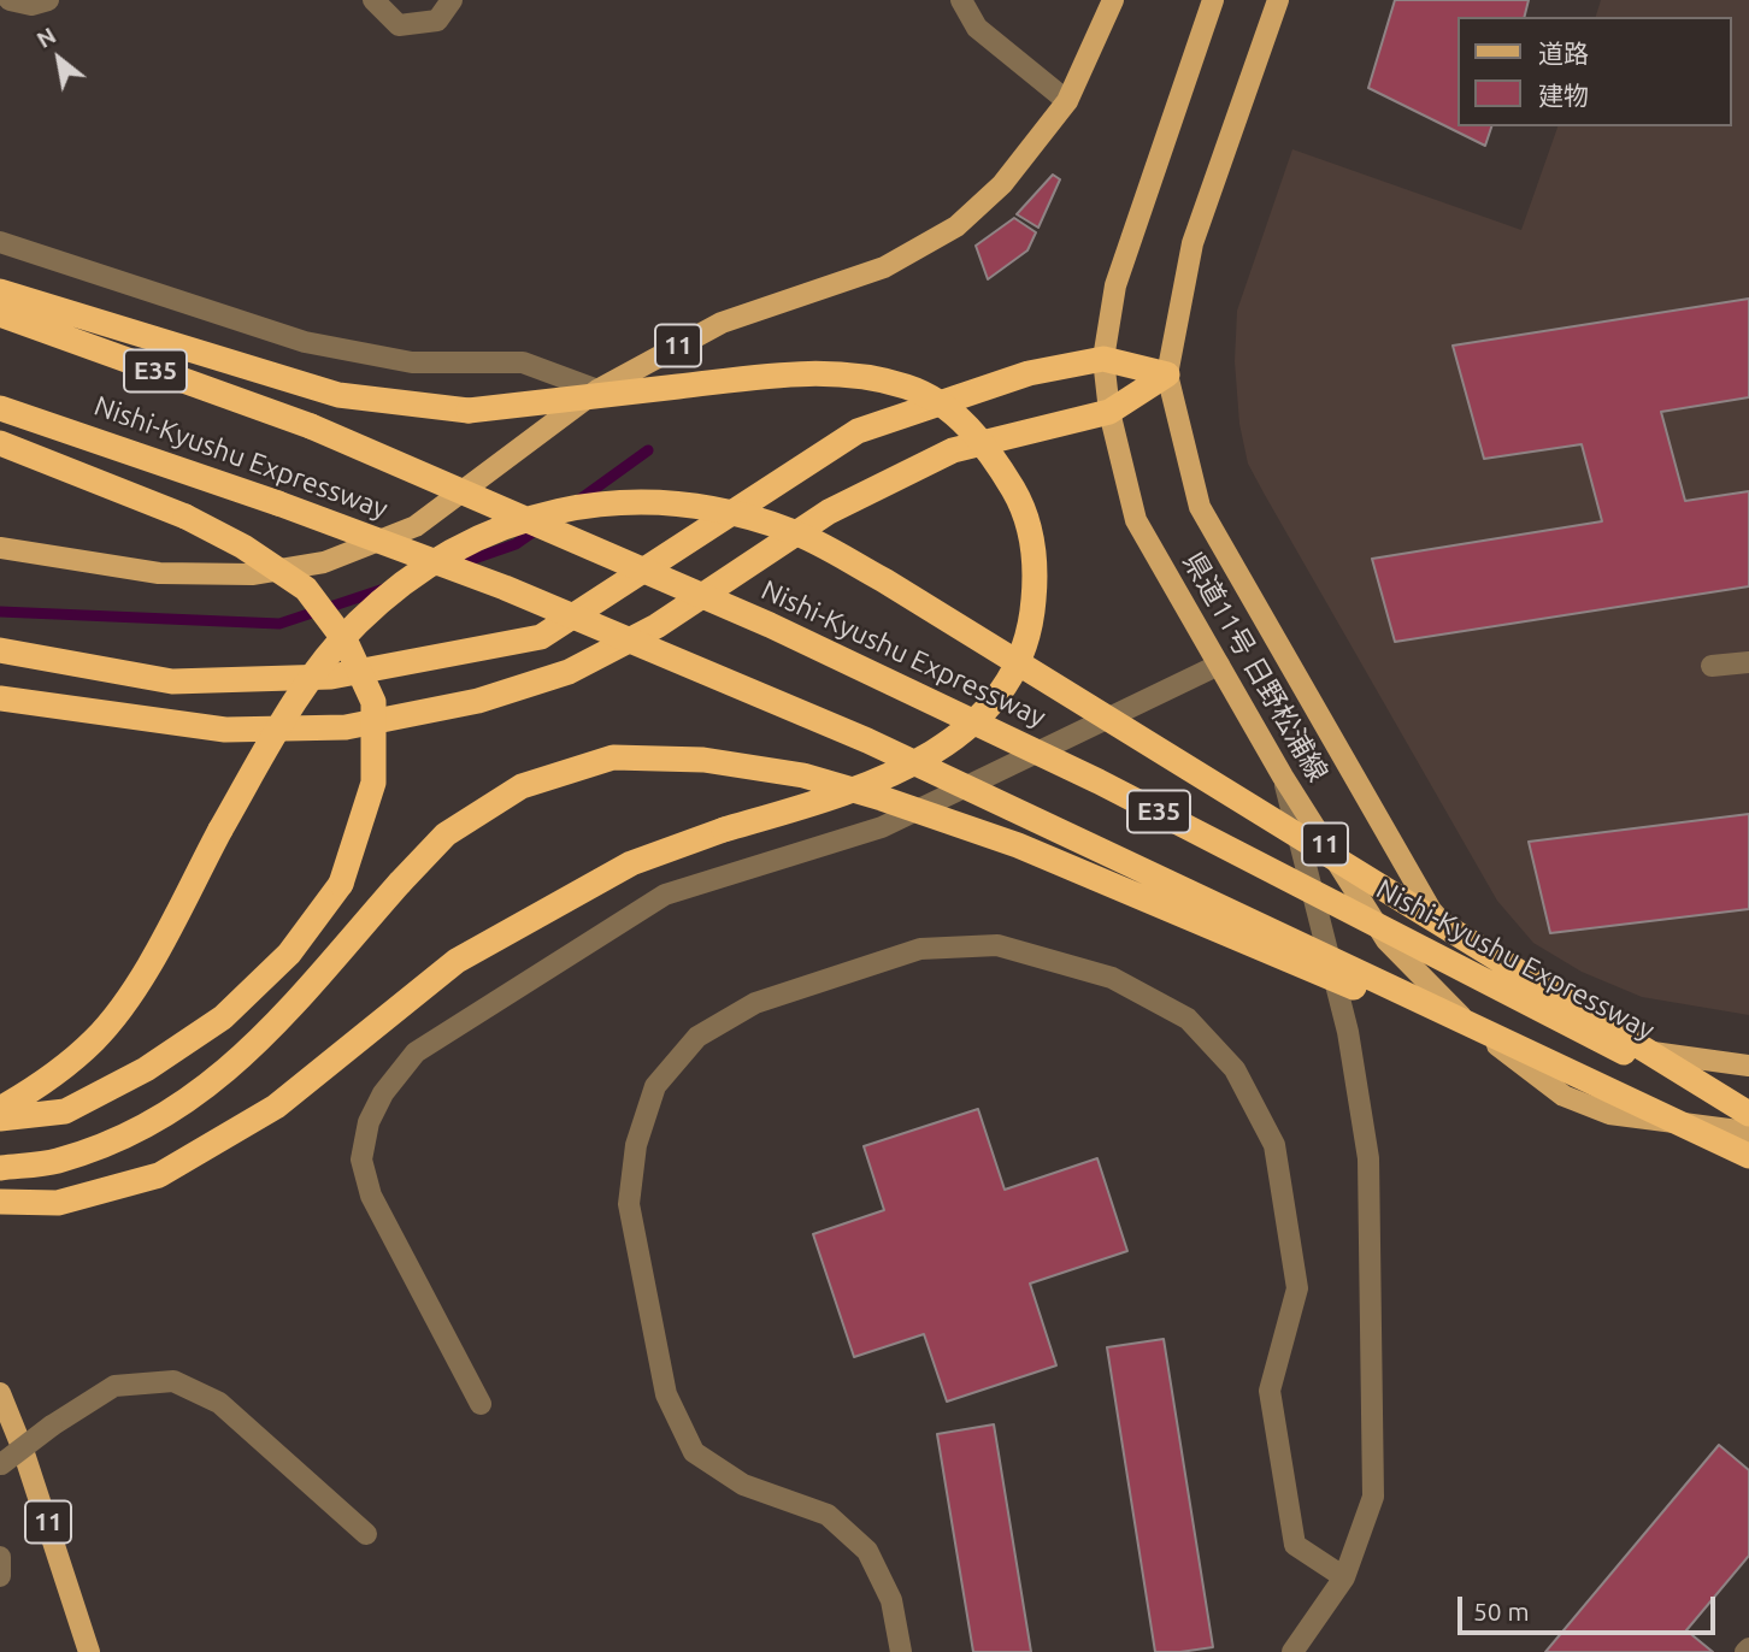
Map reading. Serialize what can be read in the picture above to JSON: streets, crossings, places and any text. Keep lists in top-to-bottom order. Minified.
{"streets":{"highway":["E35","Nishi-Kyushu Expressway"],"main road":["11","県道11号 日野松浦線"]},"legend":["道路","建物"],"scale_bar":"50 m","north":"top left"}
